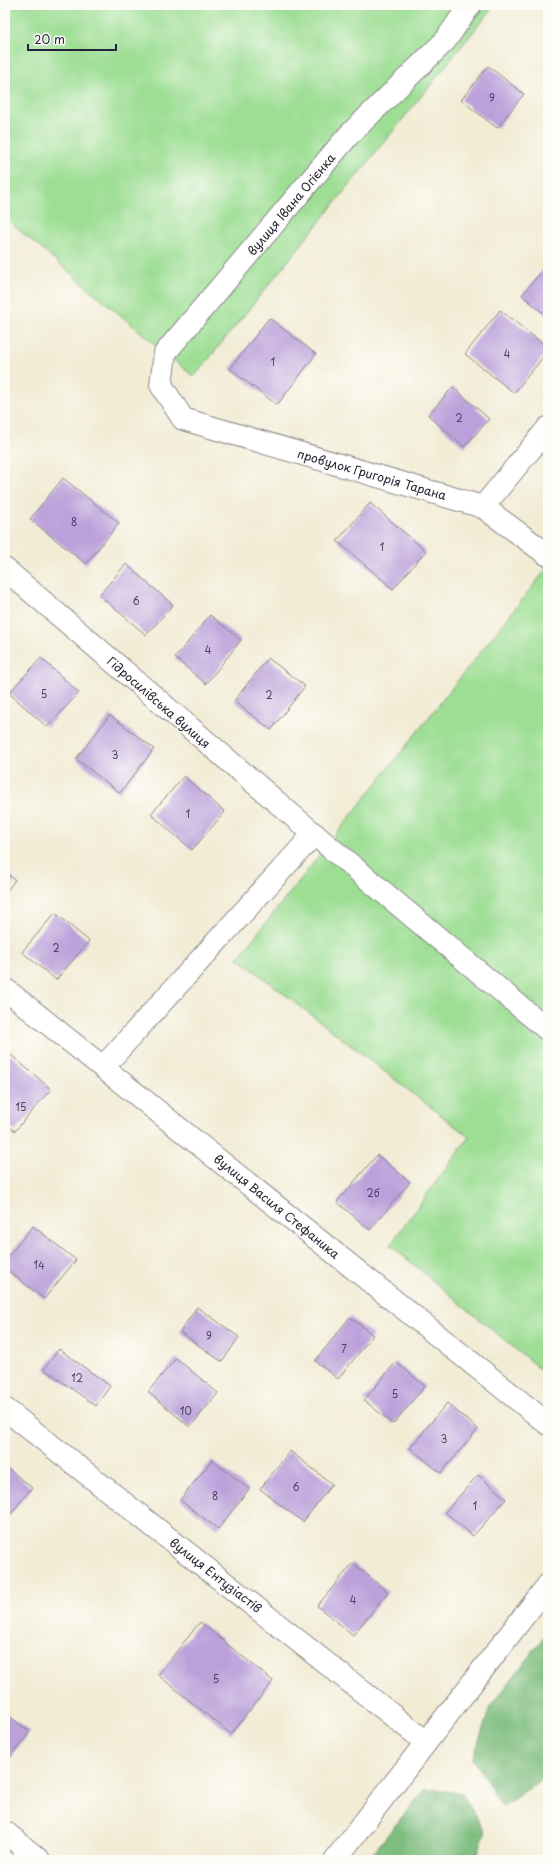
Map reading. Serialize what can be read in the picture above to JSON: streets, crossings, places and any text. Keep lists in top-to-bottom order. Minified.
{"streets":{"street":["вулиця Івана Огієнка","провулок Григорія Тарана","Гідросилівська вулиця","вулиця Василя Стефаника","вулиця Ентузіастів"]},"crossings":[["вулиця Івана Огієнка","провулок Григорія Тарана"]],"house_numbers":["9","4","1","2","8","1","6","4","5","2","3","1","2","15","2б","14","9","7","12","5","10","3","6","8","1","4","5"],"scale_bar":"20 m"}
